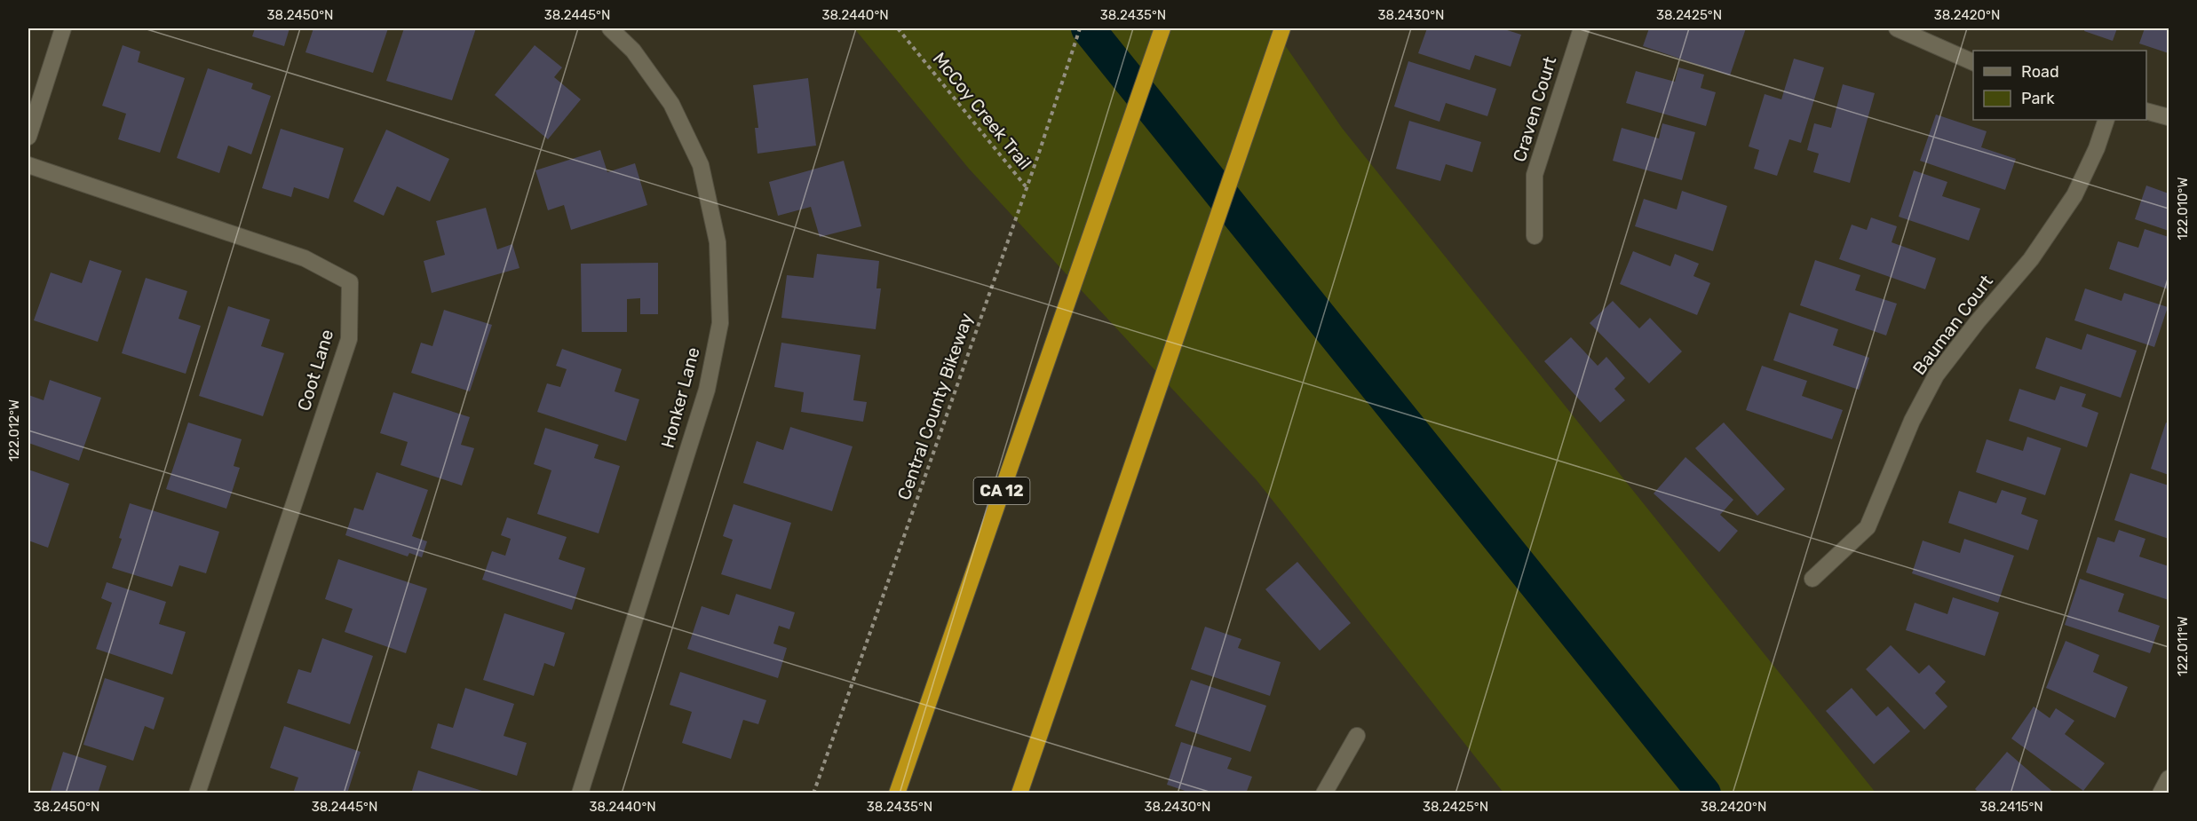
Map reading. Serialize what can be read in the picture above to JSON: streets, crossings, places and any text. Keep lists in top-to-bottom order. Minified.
{"streets":{"highway":["CA 12"],"street":["Craven Court","Bauman Court","Coot Lane","Honker Lane"],"path":["McCoy Creek Trail","Central County Bikeway"]},"crossings":[["McCoy Creek Trail","Central County Bikeway"]],"legend":["Road","Park"],"coordinates":["38.2450°N","38.2445°N","38.2440°N","38.2435°N","38.2430°N","38.2425°N","38.2420°N","122.010°W","122.012°W","122.011°W","38.2415°N"]}
